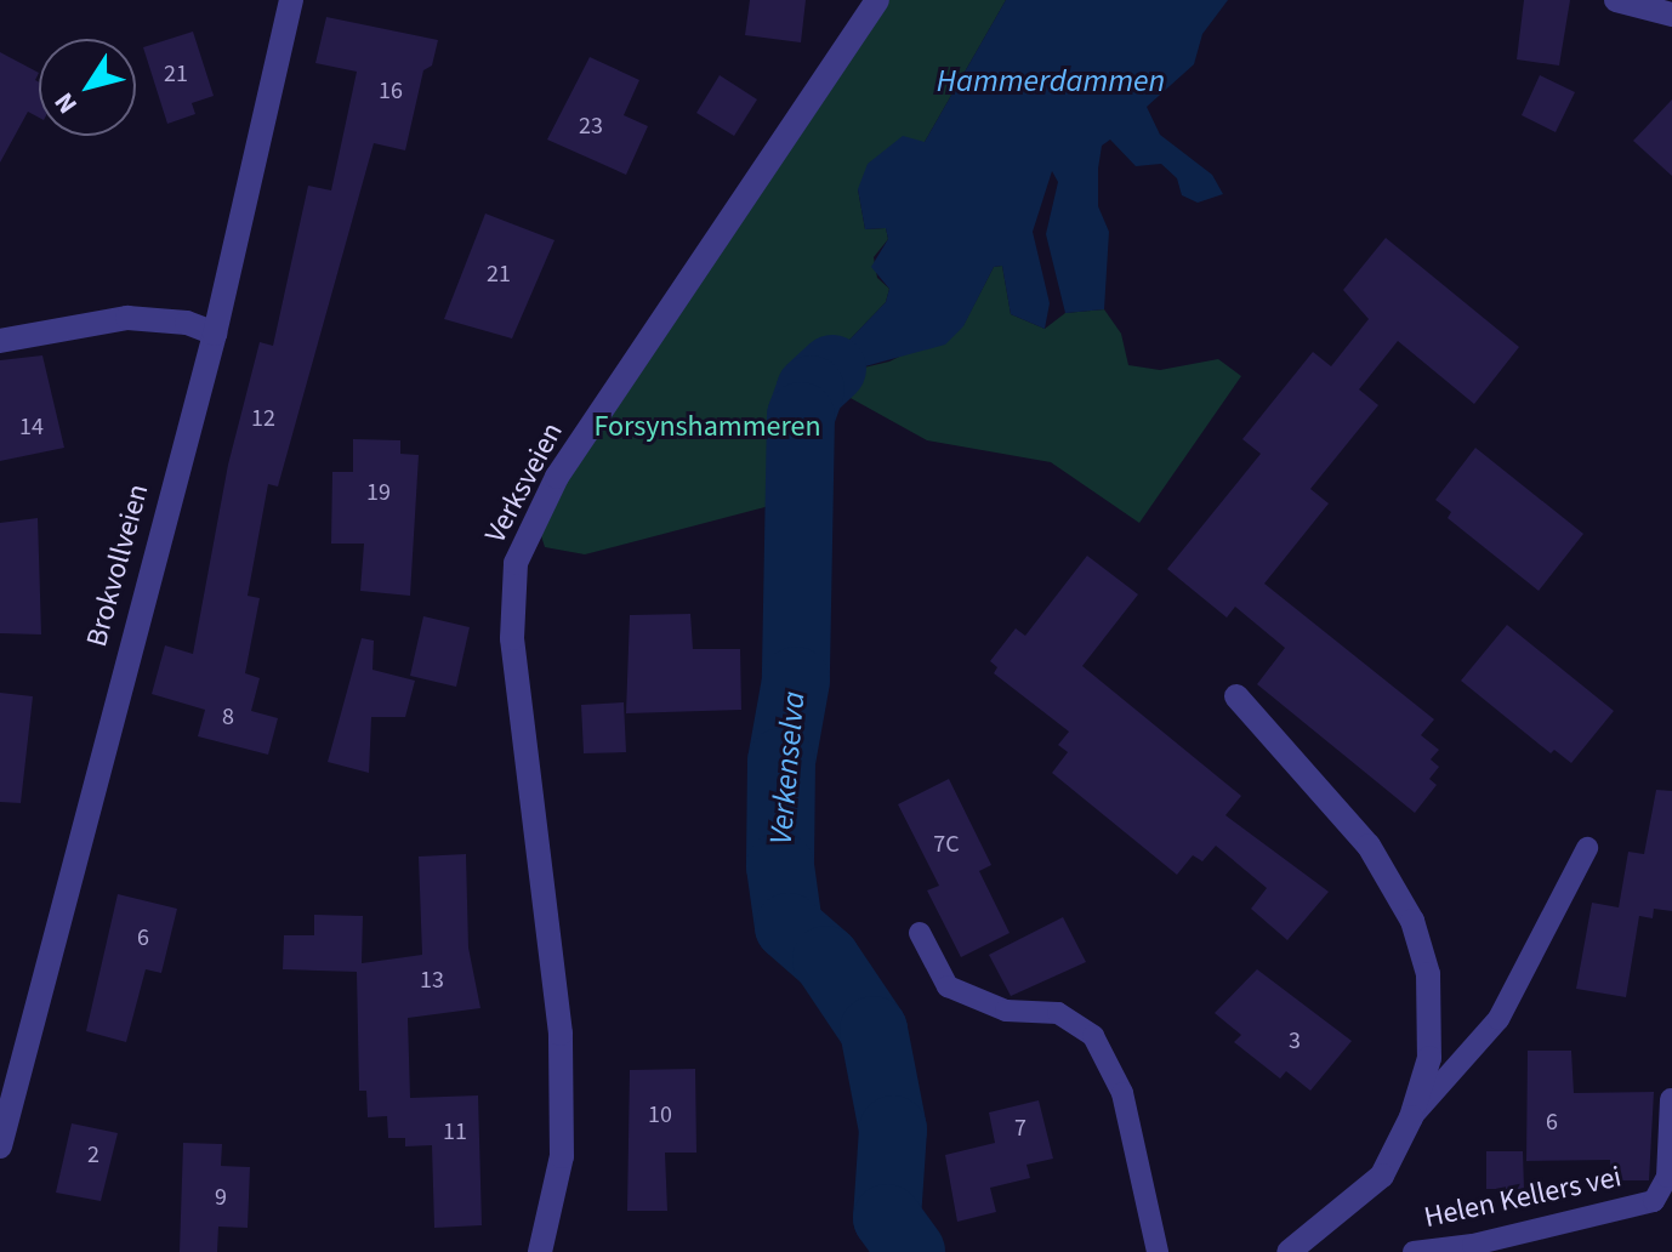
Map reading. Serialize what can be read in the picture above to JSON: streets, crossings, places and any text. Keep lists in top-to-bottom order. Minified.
{"streets":{"street":["Verksveien","Brokvollveien"],"lane":["Helen Kellers vei"]},"water":["Hammerdammen","Verkenselva"],"parks":["Forsynshammeren"],"house_numbers":["21","16","23","21","12","14","19","8","7C","6","13","3","10","6","7","11","2","9"],"north":"bottom left"}
